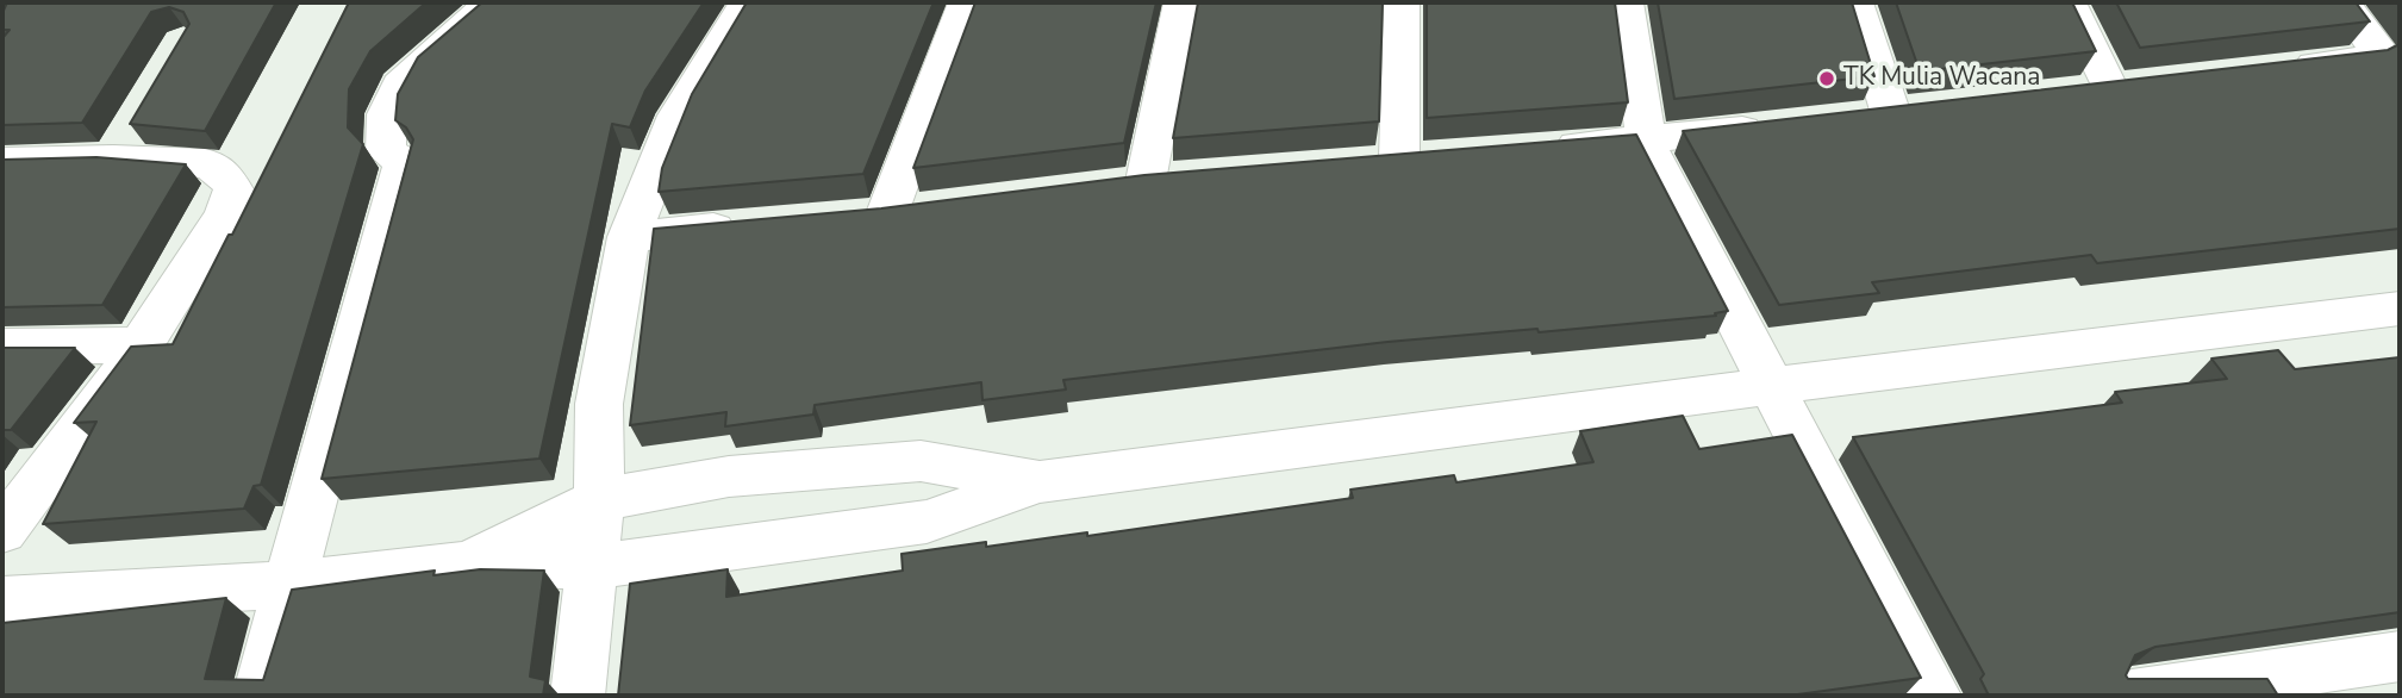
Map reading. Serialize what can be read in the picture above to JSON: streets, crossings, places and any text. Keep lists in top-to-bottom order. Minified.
{"places":["TK Mulia Wacana"]}
